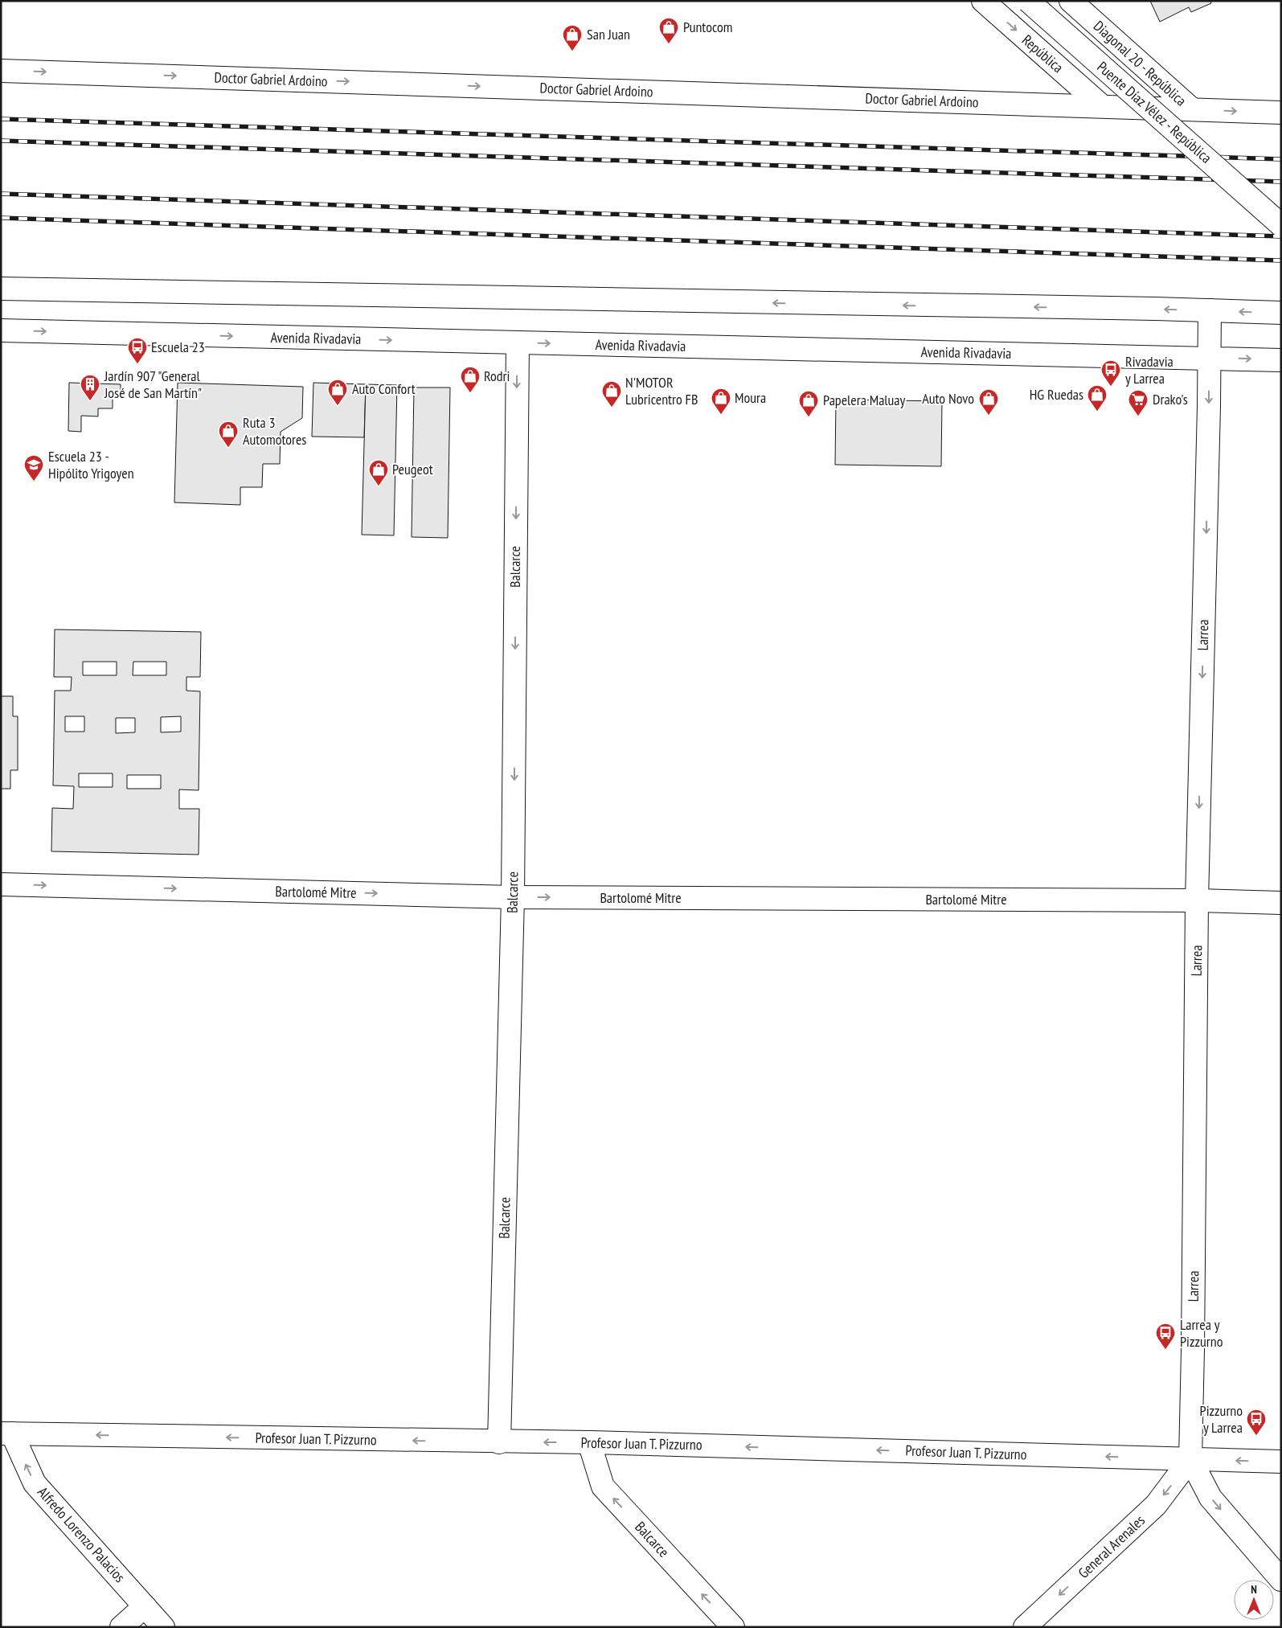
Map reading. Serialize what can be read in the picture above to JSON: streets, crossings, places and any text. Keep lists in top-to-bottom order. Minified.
{"streets":{"street":["República","Diagonal 20 - República","Doctor Gabriel Ardoino","Puente Díaz Vélez - República","Avenida Rivadavia","Balcarce","Larrea","Bartolomé Mitre","Profesor Juan T. Pizzurno","Alfredo Lorenzo Palacios","General Arenales"]},"crossings":[["República","Doctor Gabriel Ardoino"],["Diagonal 20 - República","Doctor Gabriel Ardoino"],["Avenida Rivadavia","Balcarce"],["Avenida Rivadavia","Larrea"],["Balcarce","Bartolomé Mitre"],["Balcarce","Profesor Juan T. Pizzurno"],["Larrea","Bartolomé Mitre"],["Larrea","Profesor Juan T. Pizzurno"],["Larrea","General Arenales"],["Profesor Juan T. Pizzurno","Alfredo Lorenzo Palacios"],["Profesor Juan T. Pizzurno","General Arenales"]],"one_way":["República","Doctor Gabriel Ardoino","Larrea","Bartolomé Mitre","Profesor Juan T. Pizzurno","Alfredo Lorenzo Palacios","General Arenales"],"places":{"shop":["Puntocom","San Juan","Rodri","Auto Confort","N'MOTOR Lubricentro FB","HG Ruedas","Moura","Auto Novo","Papelera Maluay","Ruta 3 Automotores","Peugeot"],"bus stop":["Escuela 23","Rivadavia y Larrea","Larrea y Pizzurno","Pizzurno y Larrea"],"building":["Jardín 907 \"General José de San Martín\""],"supermarket":["Drako's"],"school or university":["Escuela 23 - Hipólito Yrigoyen"]},"north":"top"}
